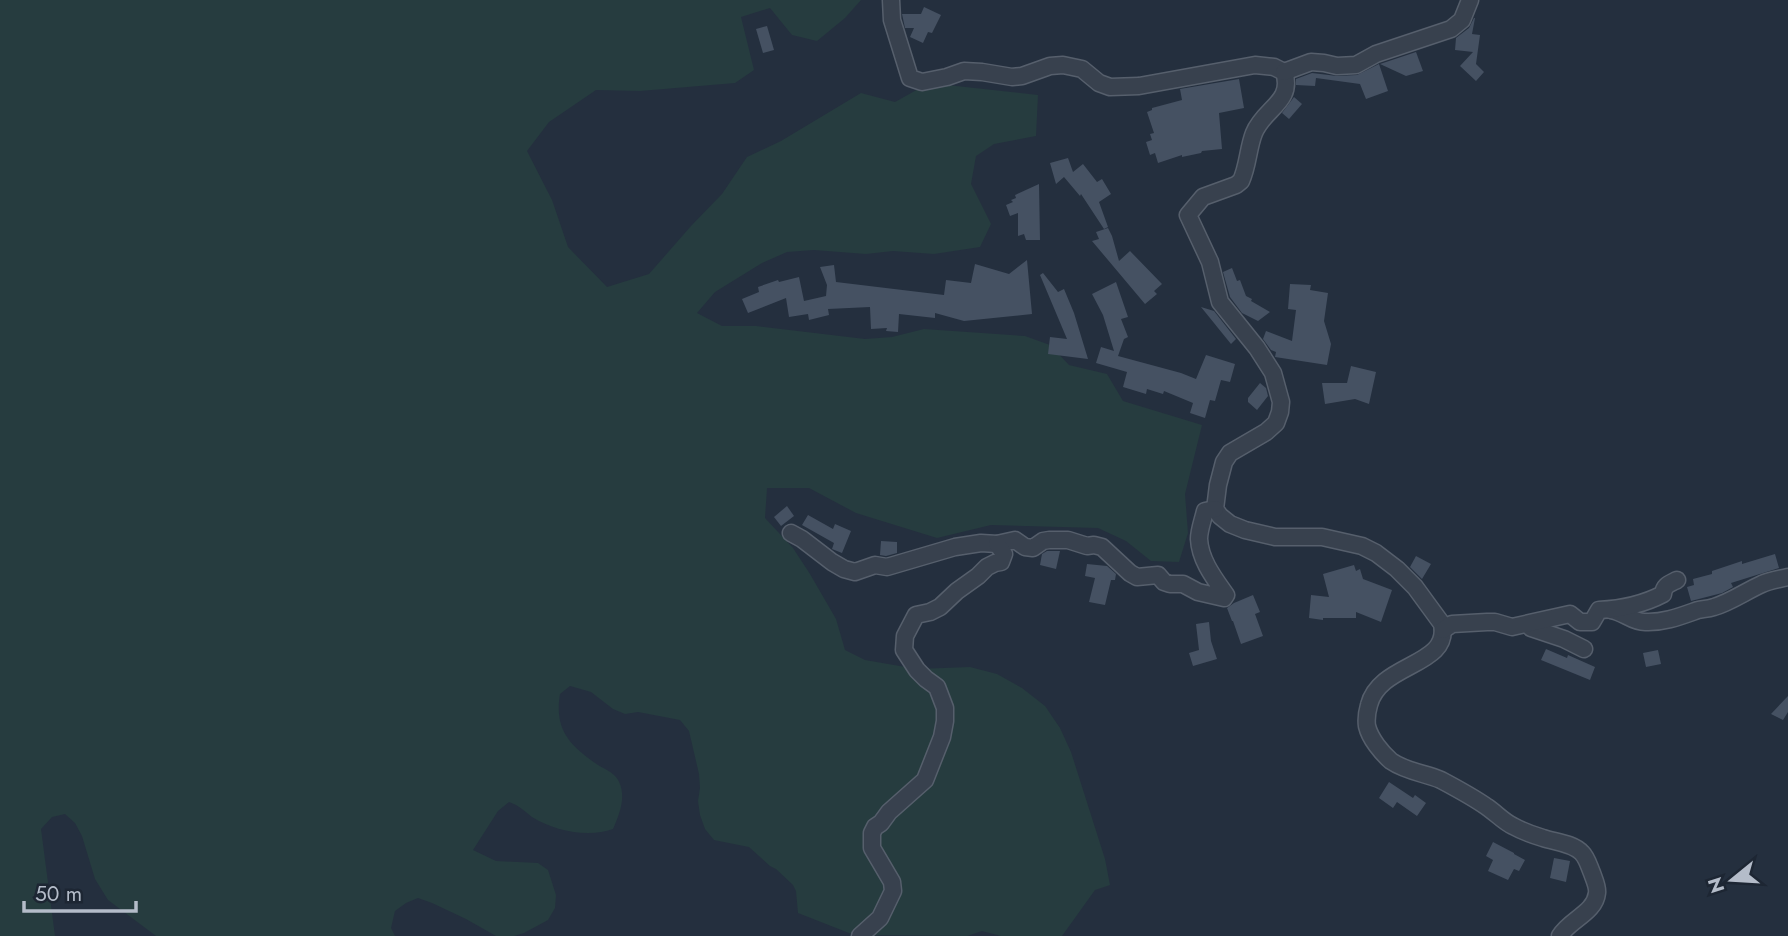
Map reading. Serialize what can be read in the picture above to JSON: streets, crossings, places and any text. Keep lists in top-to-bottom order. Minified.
{"scale_bar":"50 m","north":"left"}
